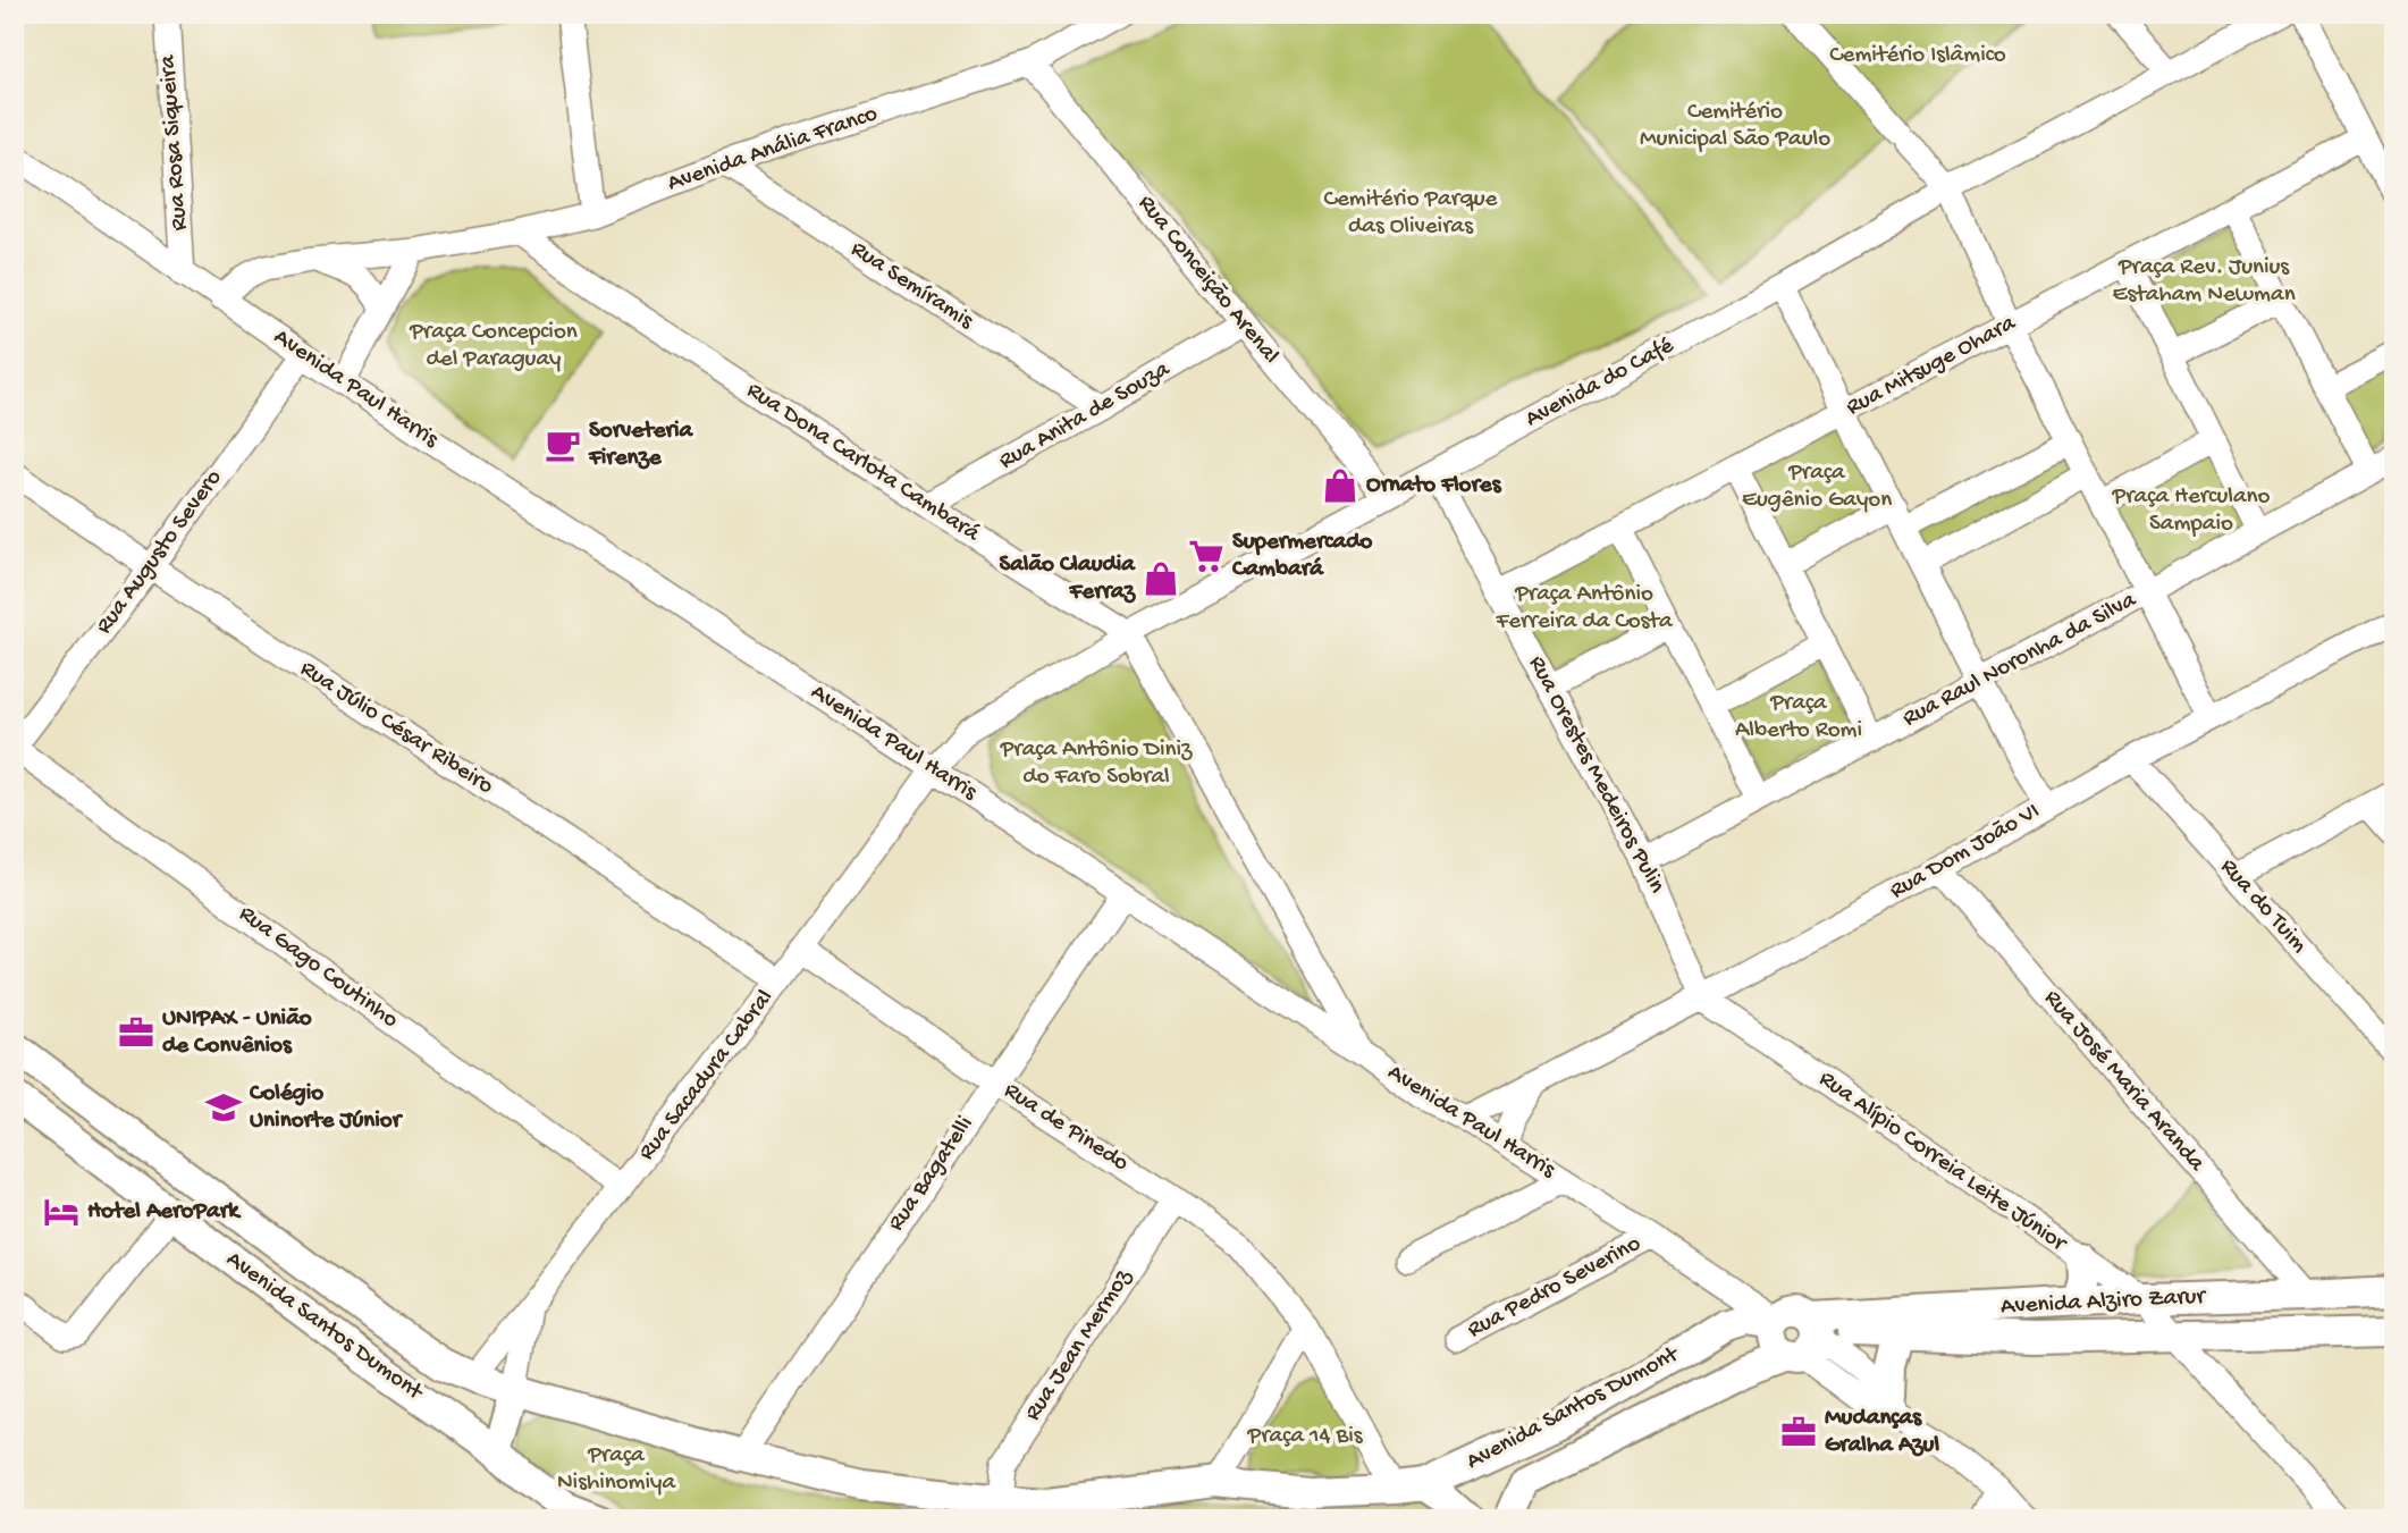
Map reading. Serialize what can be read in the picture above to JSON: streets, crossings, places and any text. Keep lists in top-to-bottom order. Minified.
{"streets":{"main road":["Avenida Alziro Zarur","Avenida Santos Dumont"],"street":["Rua Rosa Siqueira","Avenida Anália Franco","Rua Conceição Arenal","Rua Semíramis","Rua Mitsuge Ohara","Avenida do Café","Avenida Paul Harris","Rua Anita de Souza","Rua Dona Carlota Cambará","Rua Augusto Severo","Rua Raul Noronha da Silva","Rua Júlio César Ribeiro","Rua Orestes Medeiros Pulin","Rua Dom João VI","Rua do Tuim","Rua Gago Coutinho","Rua Sacadura Cabral","Rua José Maria Aranda","Rua de Pinedo","Rua Alípio Correia Leite Júnior","Rua Bagatelli","Rua Pedro Severino","Rua Jean Mermoz"]},"crossings":[["Rua Rosa Siqueira","Avenida Paul Harris"],["Avenida Anália Franco","Rua Conceição Arenal"],["Avenida Anália Franco","Rua Semíramis"],["Avenida Anália Franco","Avenida Paul Harris"],["Avenida Anália Franco","Rua Dona Carlota Cambará"],["Rua Conceição Arenal","Avenida do Café"],["Rua Conceição Arenal","Rua Anita de Souza"],["Rua Semíramis","Rua Anita de Souza"],["Rua Mitsuge Ohara","Rua Orestes Medeiros Pulin"],["Avenida do Café","Avenida Paul Harris"],["Avenida do Café","Rua Dona Carlota Cambará"],["Avenida do Café","Rua Orestes Medeiros Pulin"],["Avenida do Café","Rua Sacadura Cabral"],["Avenida Paul Harris","Rua Dona Carlota Cambará"],["Avenida Paul Harris","Rua Augusto Severo"],["Avenida Paul Harris","Rua Dom João VI"],["Avenida Paul Harris","Rua Sacadura Cabral"],["Avenida Paul Harris","Rua Bagatelli"],["Avenida Paul Harris","Rua Pedro Severino"],["Avenida Paul Harris","Avenida Santos Dumont"],["Rua Anita de Souza","Rua Dona Carlota Cambará"],["Rua Augusto Severo","Rua Júlio César Ribeiro"],["Rua Augusto Severo","Rua Gago Coutinho"],["Rua Raul Noronha da Silva","Rua Orestes Medeiros Pulin"],["Rua Júlio César Ribeiro","Rua Sacadura Cabral"],["Rua Orestes Medeiros Pulin","Rua Dom João VI"],["Rua Orestes Medeiros Pulin","Rua Alípio Correia Leite Júnior"],["Rua Dom João VI","Rua do Tuim"],["Rua Dom João VI","Rua José Maria Aranda"],["Rua Dom João VI","Rua Alípio Correia Leite Júnior"],["Rua Gago Coutinho","Rua Sacadura Cabral"],["Rua Sacadura Cabral","Rua de Pinedo"],["Rua Sacadura Cabral","Avenida Santos Dumont"],["Rua José Maria Aranda","Avenida Alziro Zarur"],["Rua de Pinedo","Rua Bagatelli"],["Rua de Pinedo","Avenida Santos Dumont"],["Rua de Pinedo","Rua Jean Mermoz"],["Rua Alípio Correia Leite Júnior","Avenida Alziro Zarur"],["Rua Bagatelli","Avenida Santos Dumont"],["Avenida Alziro Zarur","Avenida Santos Dumont"],["Avenida Santos Dumont","Rua Jean Mermoz"]],"parks":["Cemitério Islâmico","Cemitério Municipal São Paulo","Cemitério Parque das Oliveiras","Praça Rev. Junius Estaham Newman","Praça Concepcion del Paraguay","Praça Eugênio Gayon","Praça Herculano Sampaio","Praça Antônio Ferreira da Costa","Praça Alberto Romi","Praça Antônio Diniz do Faro Sobral","Praça 14 Bis","Praça Nishinomiya"],"places":{"cafe":["Sorveteria Firenze"],"shop":["Ornato Flores","Salão Claudia Ferraz"],"supermarket":["Supermercado Cambará"],"office":["UNIPAX - União de Convênios","Mudanças Gralha Azul"],"school or university":["Colégio Uninorte Júnior"],"hotel":["Hotel AeroPark"]}}
